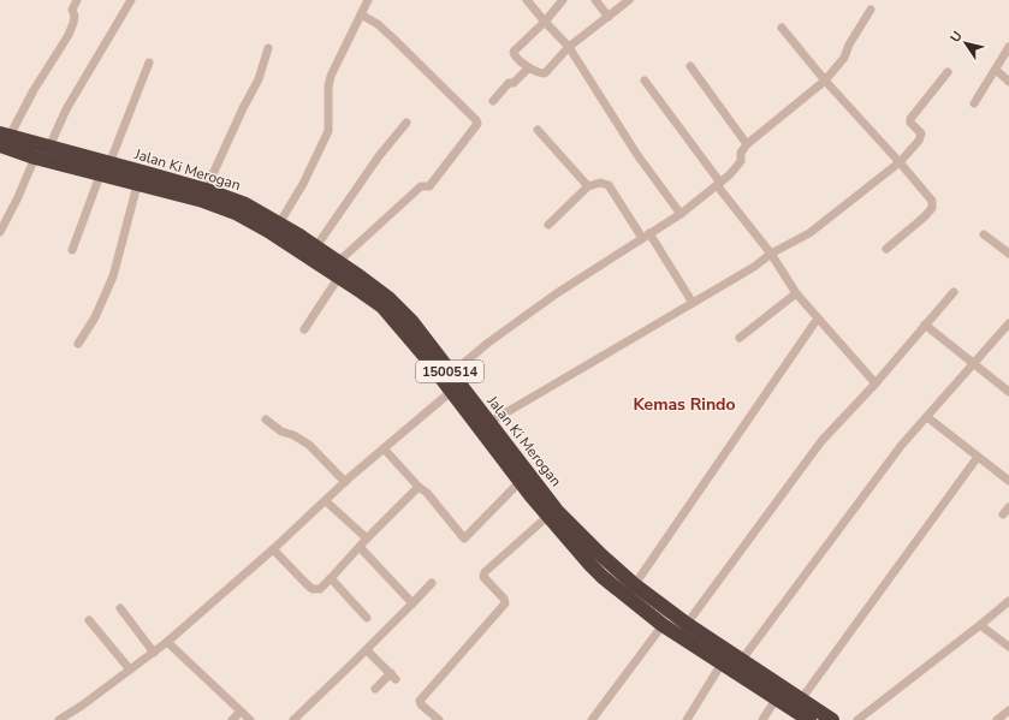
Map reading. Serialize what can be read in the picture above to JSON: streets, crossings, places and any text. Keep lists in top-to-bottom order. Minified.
{"streets":{"highway":["Jalan Ki Merogan","1500514"]},"districts":["Kemas Rindo"],"north":"top left"}
